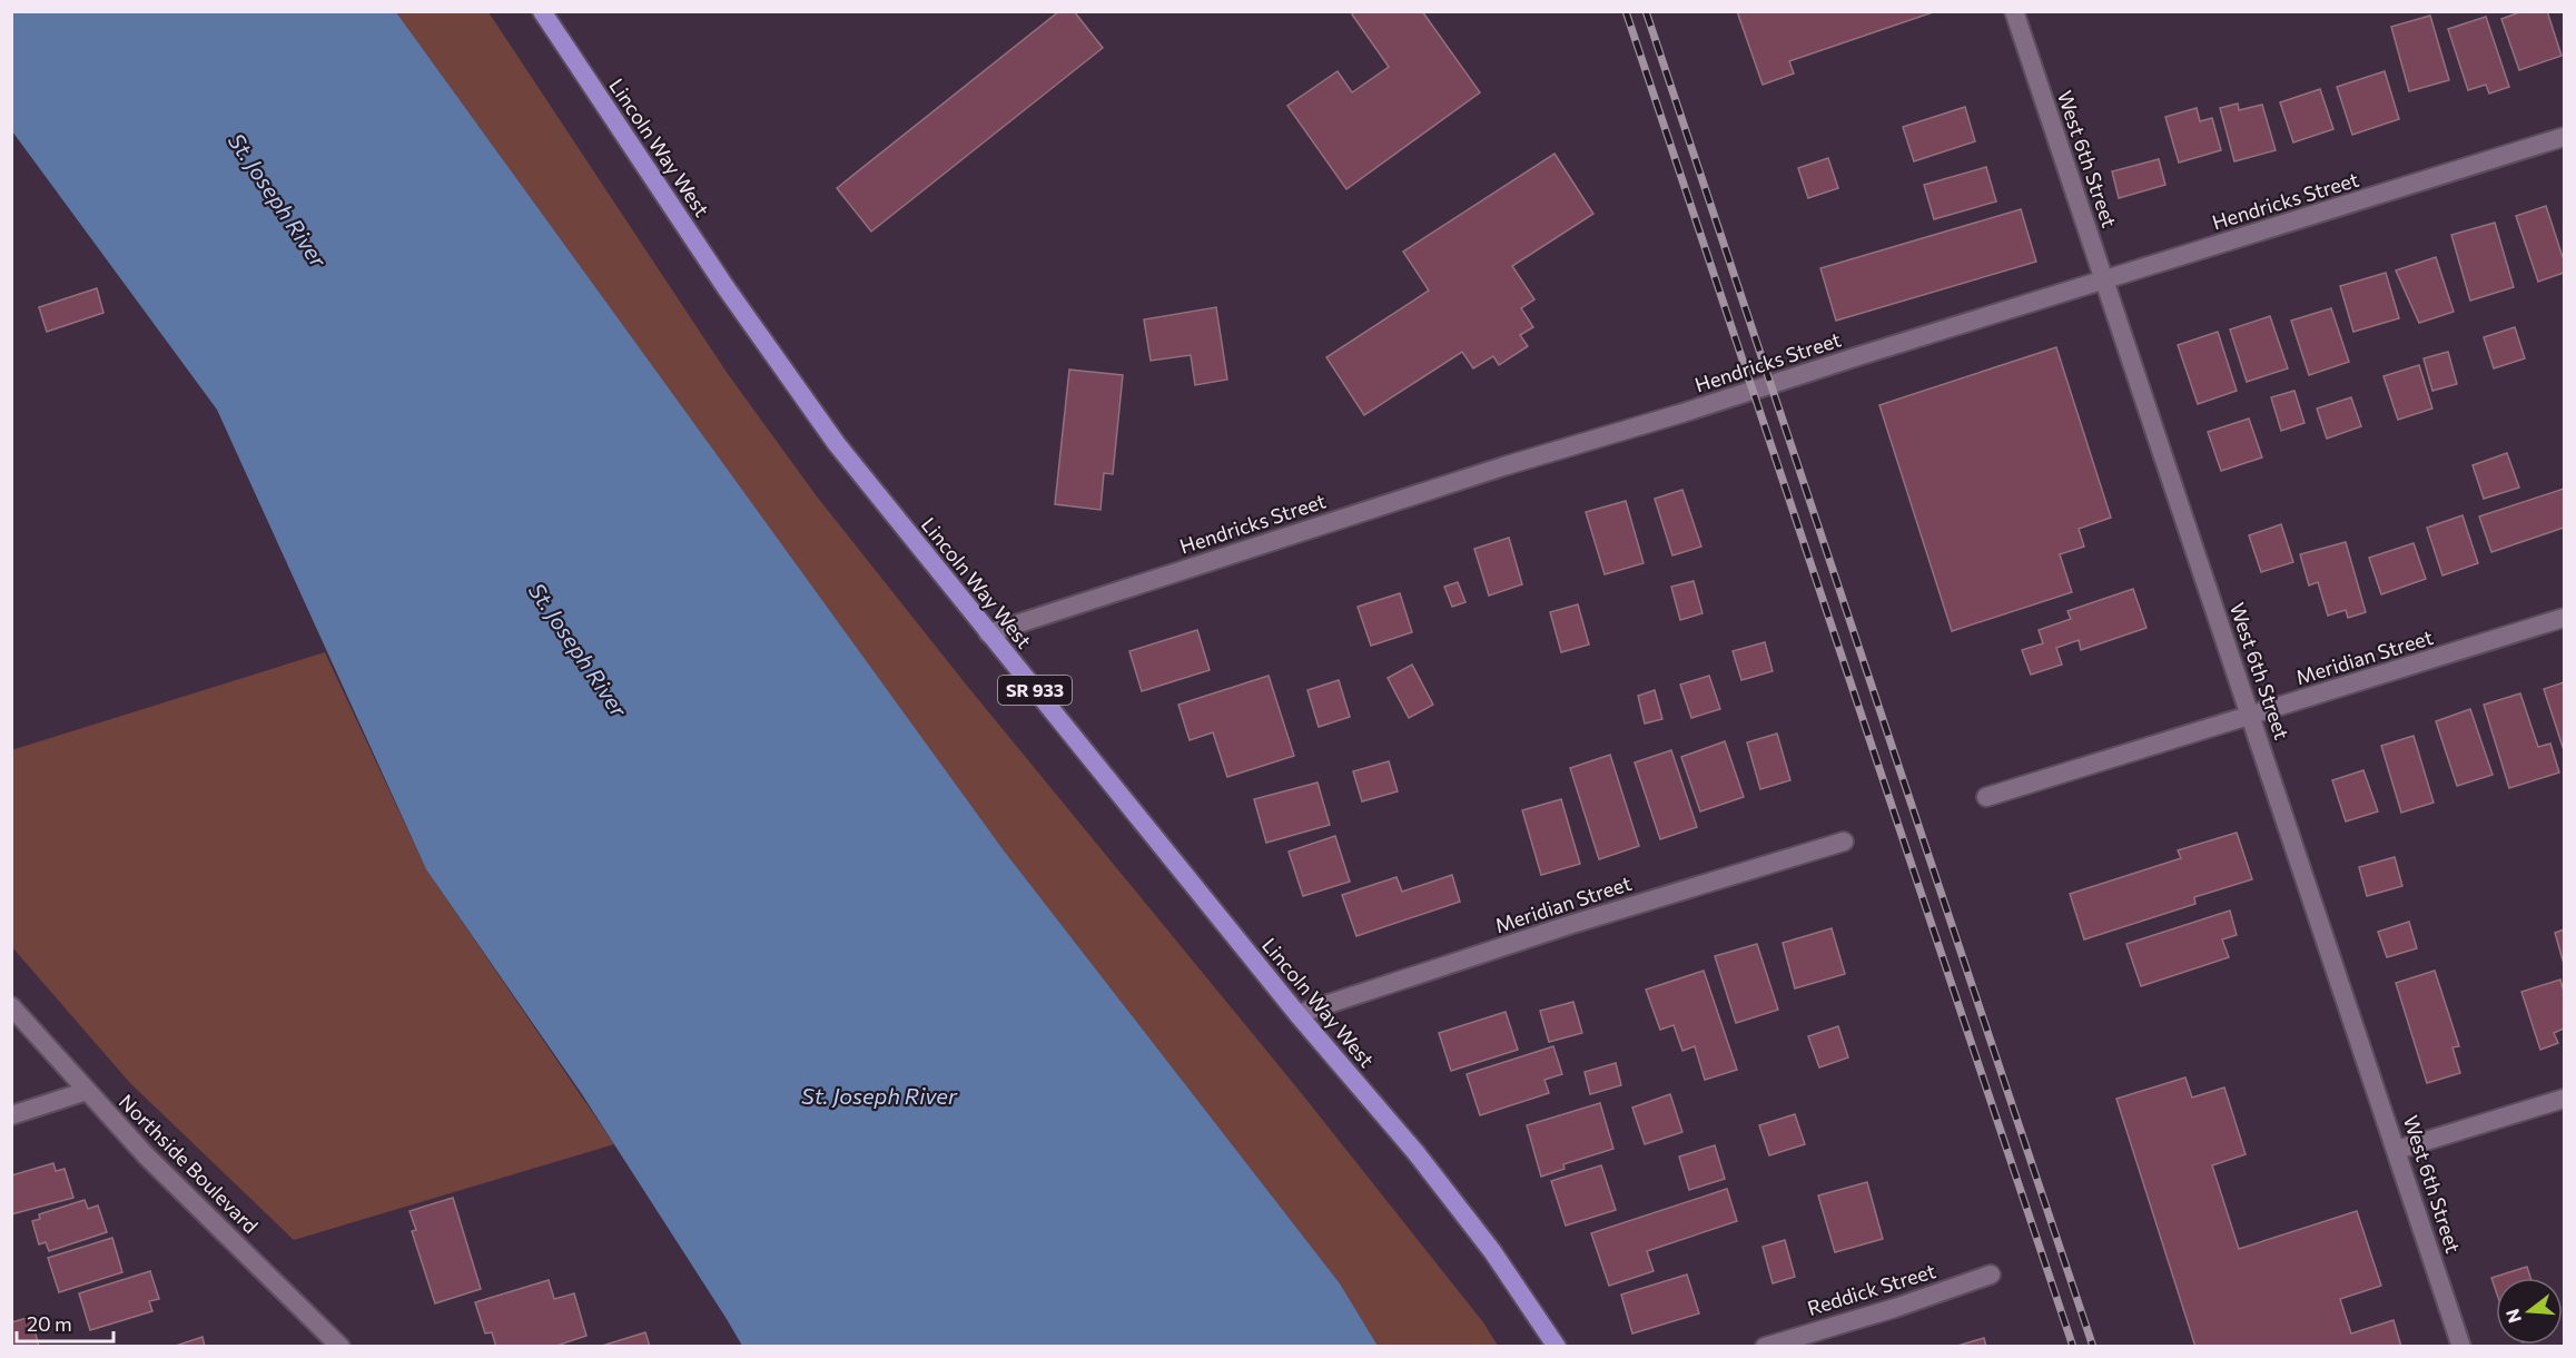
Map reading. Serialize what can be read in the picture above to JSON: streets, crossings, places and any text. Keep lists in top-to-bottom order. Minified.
{"streets":{"main road":["Lincoln Way West","SR 933"],"street":["West 6th Street","Hendricks Street","Meridian Street","Northside Boulevard","Reddick Street"]},"crossings":[["Lincoln Way West","Hendricks Street"],["Lincoln Way West","Meridian Street"],["West 6th Street","Hendricks Street"],["West 6th Street","Meridian Street"]],"water":["St. Joseph River"],"scale_bar":"20 m","north":"left"}
